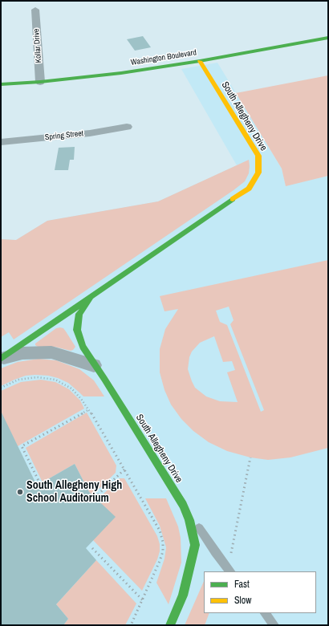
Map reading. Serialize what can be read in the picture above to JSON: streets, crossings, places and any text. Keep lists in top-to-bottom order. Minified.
{"streets":{"street":["Kollar Drive","Washington Boulevard","South Allegheny Drive","Spring Street"]},"crossings":[["Kollar Drive","Washington Boulevard"],["Washington Boulevard","South Allegheny Drive"]],"places":["South Allegheny High School Auditorium"],"legend":["Fast","Slow"]}
